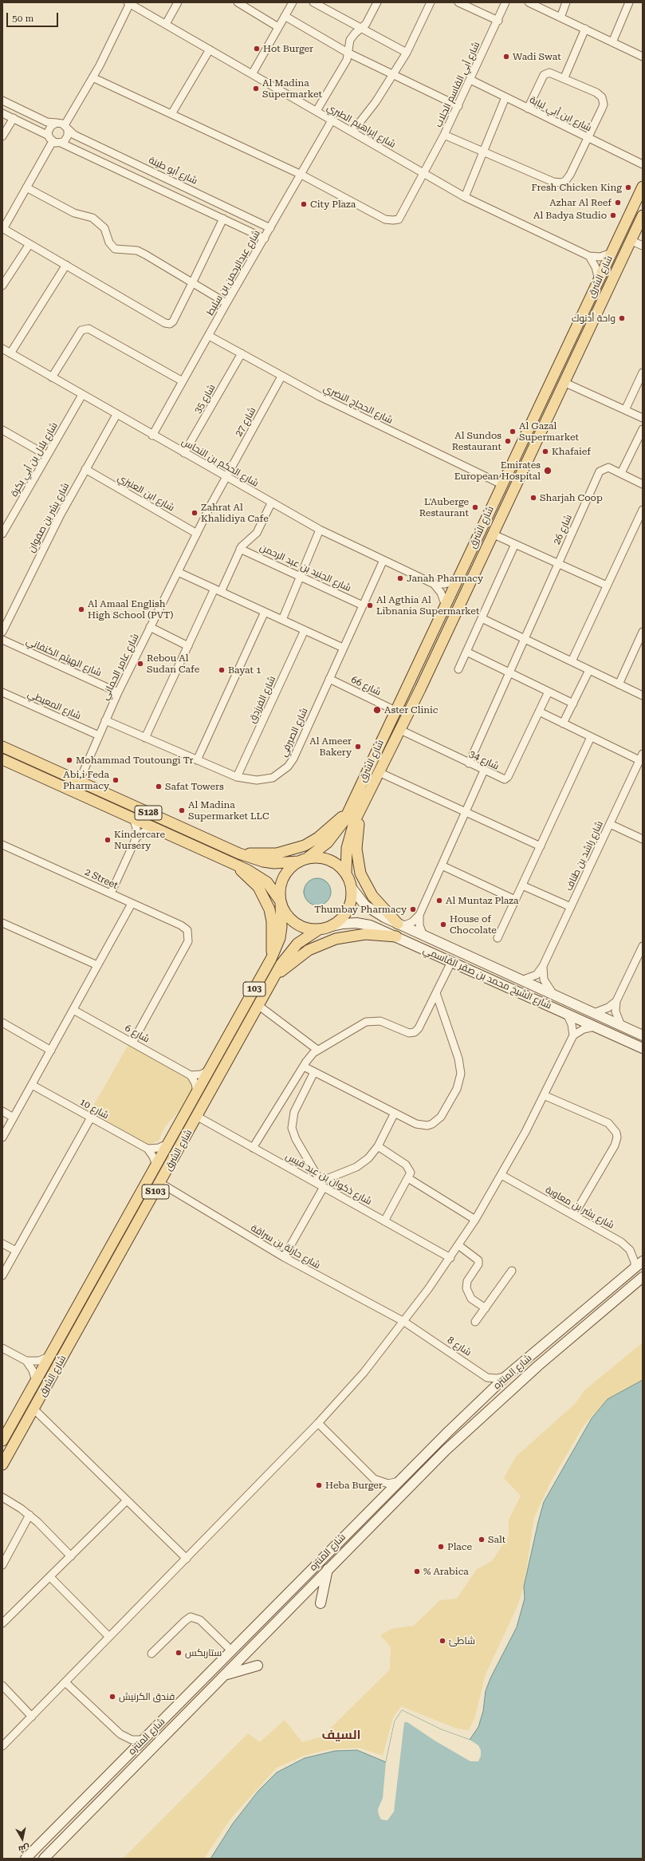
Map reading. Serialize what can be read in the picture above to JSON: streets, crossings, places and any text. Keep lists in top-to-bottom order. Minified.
{"streets":{"main road":["شارع الشرق","S128","شارع الشيخ محمد بن صقر القاسمي","103","S103","شارع المنتزه"],"street":["شارع أبي القاسم الجلاب","شارع ابن أبي لبابة","شارع إبراهيم الطبري","شارع أبو طينة","شارع عبدالرحمن بن سليط","شارع 35","شارع الحجاج النضري","شارع 27","شارع بلال بن أبي بكرة","شارع الحكم بن النحاس","شارع ابن العنيزي","شارع بشر بن صفوان","شارع 26","شارع الجنيد بن عبد الرحمن","شارع الهيثم الكنفاني","شارع عامر الحماني","شارع 66","شارع الفرزدق","شارع المعيطي","شارع الصيرفي","شارع 34","شارع راشد بن طناف","2 Street","شارع 6","شارع 10","شارع ذكوان بن عبد قيس","شارع بشر بن معاوية","شارع حارثة بن سراقة","شارع 8"]},"crossings":[["شارع أبي القاسم الجلاب","شارع ابن أبي لبابة"],["شارع أبي القاسم الجلاب","شارع إبراهيم الطبري"],["شارع أبي القاسم الجلاب","شارع عبدالرحمن بن سليط"],["شارع إبراهيم الطبري","شارع عبدالرحمن بن سليط"],["شارع أبو طينة","شارع عبدالرحمن بن سليط"],["شارع عبدالرحمن بن سليط","شارع الحجاج النضري"],["شارع عبدالرحمن بن سليط","شارع الحكم بن النحاس"],["شارع الشرق","شارع الحجاج النضري"],["شارع الشرق","شارع 66"],["شارع الشرق","شارع 34"],["شارع الشرق","S128"],["شارع الشرق","شارع الشيخ محمد بن صقر القاسمي"],["شارع الشرق","شارع ذكوان بن عبد قيس"],["شارع الشرق","شارع حارثة بن سراقة"],["شارع 35","شارع الحجاج النضري"],["شارع 35","شارع الحكم بن النحاس"],["شارع الحجاج النضري","شارع 27"],["شارع 27","شارع الحكم بن النحاس"],["شارع 27","شارع عامر الحماني"],["شارع بلال بن أبي بكرة","شارع الحكم بن النحاس"],["شارع الحكم بن النحاس","شارع بشر بن صفوان"],["شارع الحكم بن النحاس","شارع عامر الحماني"],["شارع الحكم بن النحاس","شارع الصيرفي"],["شارع ابن العنيزي","شارع بشر بن صفوان"],["شارع ابن العنيزي","شارع عامر الحماني"],["شارع 26","شارع 34"],["شارع الجنيد بن عبد الرحمن","شارع الصيرفي"],["شارع الهيثم الكنفاني","شارع عامر الحماني"],["شارع عامر الحماني","شارع المعيطي"],["شارع عامر الحماني","شارع الصيرفي"],["شارع عامر الحماني","S128"],["شارع 66","شارع الصيرفي"],["شارع الفرزدق","شارع الصيرفي"],["S128","شارع الشيخ محمد بن صقر القاسمي"],["شارع راشد بن طناف","شارع الشيخ محمد بن صقر القاسمي"],["2 Street","شارع 6"],["شارع بشر بن معاوية","شارع المنتزه"],["شارع حارثة بن سراقة","شارع 8"],["شارع 8","شارع المنتزه"]],"districts":["السيف"],"places":["Hot Burger","Wadi Swat","Al Madina Supermarket","Fresh Chicken King","Azhar Al Reef","City Plaza","Al Badya Studio","واحة أدنوك","Al Gazal Supermarket","Al Sundos Restaurant","Khafaief","Emirates European Hospital","Sharjah Coop","L'Auberge Restaurant","Zahrat Al Khalidiya Cafe","Janah Pharmacy","Al Agthia Al Libnania Supermarket","Al Amaal English High School (PVT)","Rebou Al Sudan Cafe","Bayat 1","Aster Clinic","Al Ameer Bakery","Mohammad Toutoungi Tr","Abi,i Feda Pharmacy","Safat Towers","Al Madina Supermarket LLC","Kindercare Nursery","Al Muntaz Plaza","Thumbay Pharmacy","House of Chocolate","Heba Burger","Salt","Place","% Arabica","شاطئ","ستاربكس","فندق الكرنيش"],"scale_bar":"50 m","north":"bottom"}
